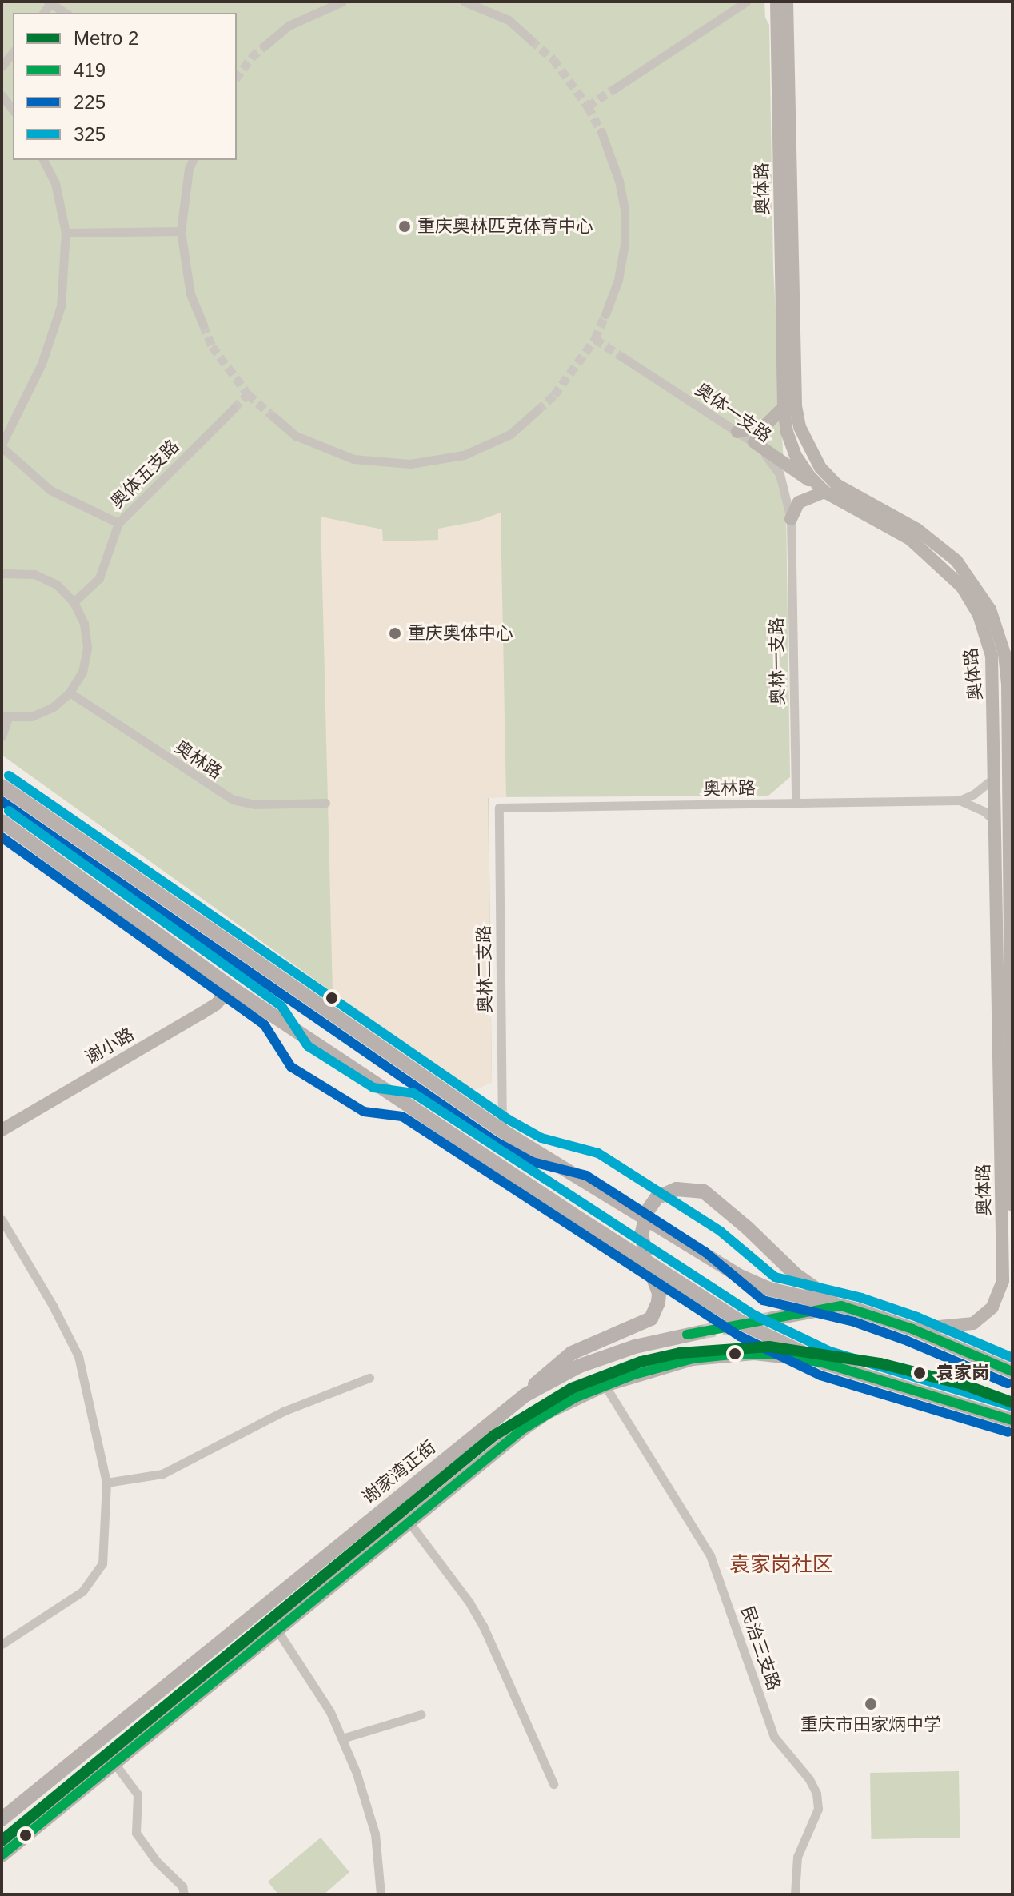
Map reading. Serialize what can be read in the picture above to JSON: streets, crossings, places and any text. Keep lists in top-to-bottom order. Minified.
{"streets":{"main road":["奥体路","谢小路","谢家湾正街"],"street":["奥体一支路","奥体五支路","奥林一支路","奥林路","奥林二支路","民治三支路"]},"crossings":[["奥体路","奥林路"],["奥体一支路","奥林一支路"],["奥林一支路","奥林路"],["奥林路","奥林二支路"]],"districts":["袁家岗社区"],"places":["重庆奥林匹克体育中心","重庆奥体中心","袁家岗","重庆市田家炳中学"],"lines":["transit line 325","transit line 225","transit line 419","metro line 2"],"legend":["Metro 2","419","225","325"]}
